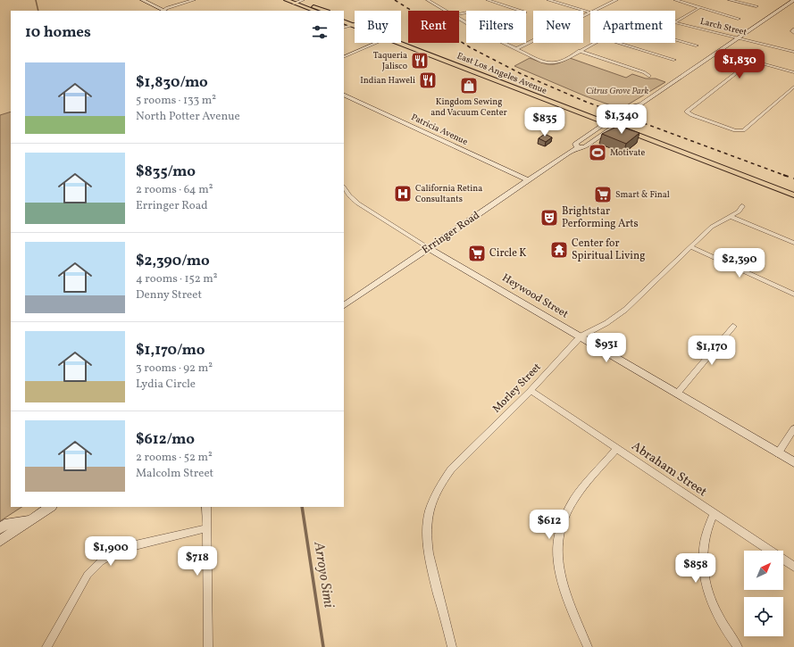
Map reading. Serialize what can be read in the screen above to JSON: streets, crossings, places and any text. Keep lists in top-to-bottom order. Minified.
{"streets":{"main road":["East Los Angeles Avenue","Patricia Avenue","Erringer Road","Heywood Street"],"street":["Larch Street","Morley Street","Abraham Street"]},"crossings":[["Larch Street","Erringer Road"],["East Los Angeles Avenue","Erringer Road"],["Patricia Avenue","Erringer Road"],["Erringer Road","Heywood Street"],["Heywood Street","Morley Street"],["Morley Street","Abraham Street"]],"water":["Arroyo Simi"],"parks":["Citrus Grove Park"],"places":{"restaurant":["Taqueria Jalisco","Indian Haweli"],"shop":["Kingdom Sewing and Vacuum Center"],"sports":["Motivate"],"hospital":["California Retina Consultants"],"supermarket":["Smart & Final","Circle K"],"theatre":["Brightstar Performing Arts"],"temple":["Center for Spiritual Living"]},"north":"top right","page":{"chip":["Buy","Rent","Filters","New","Apartment"],"heading":"10 homes","price":["$1,830","$1,340","$835","$2,390","$931","$1,170","$612","$1,900","$718","$858"],"list":[{"name":"$1,830/mo","note":"5 rooms · 133 m² · North Potter Avenue"},{"name":"$835/mo","note":"2 rooms · 64 m² · Erringer Road"},{"name":"$2,390/mo","note":"4 rooms · 152 m² · Denny Street"},{"name":"$1,170/mo","note":"3 rooms · 92 m² · Lydia Circle"},{"name":"$612/mo","note":"2 rooms · 52 m² · Malcolm Street"}]}}
